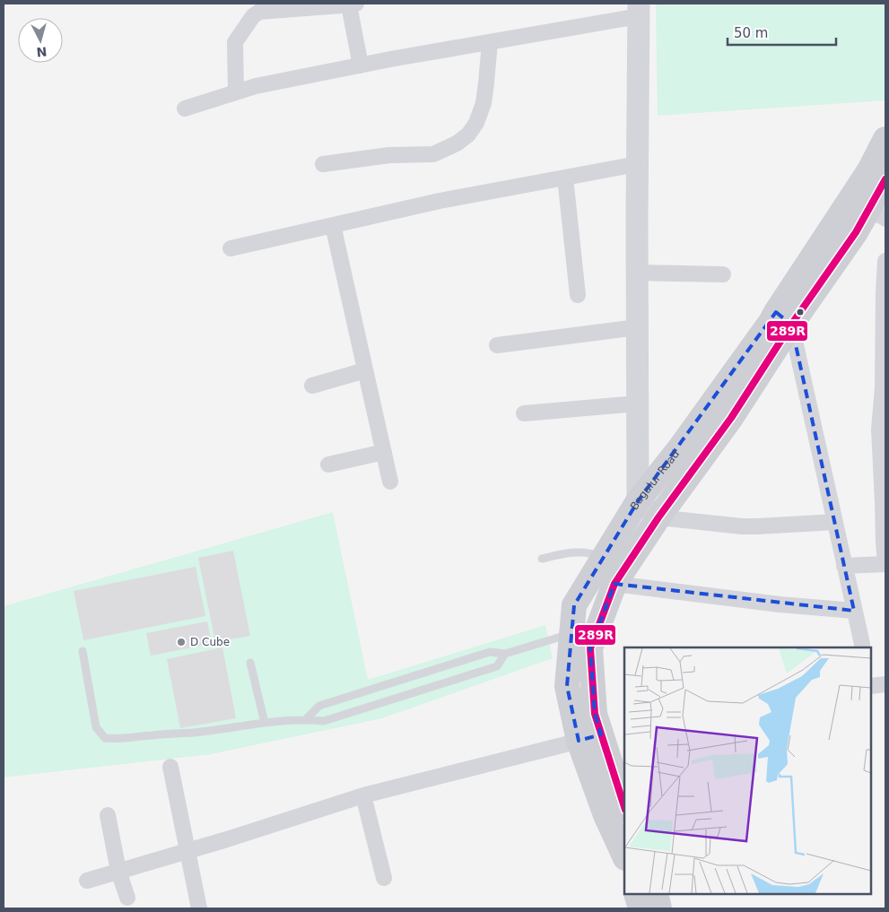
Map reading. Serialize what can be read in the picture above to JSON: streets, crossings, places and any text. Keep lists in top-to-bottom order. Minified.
{"streets":{"main road":["Bagalur Road"]},"places":["D Cube"],"lines":["transit line 289R"],"scale_bar":"50 m","north":"bottom"}
